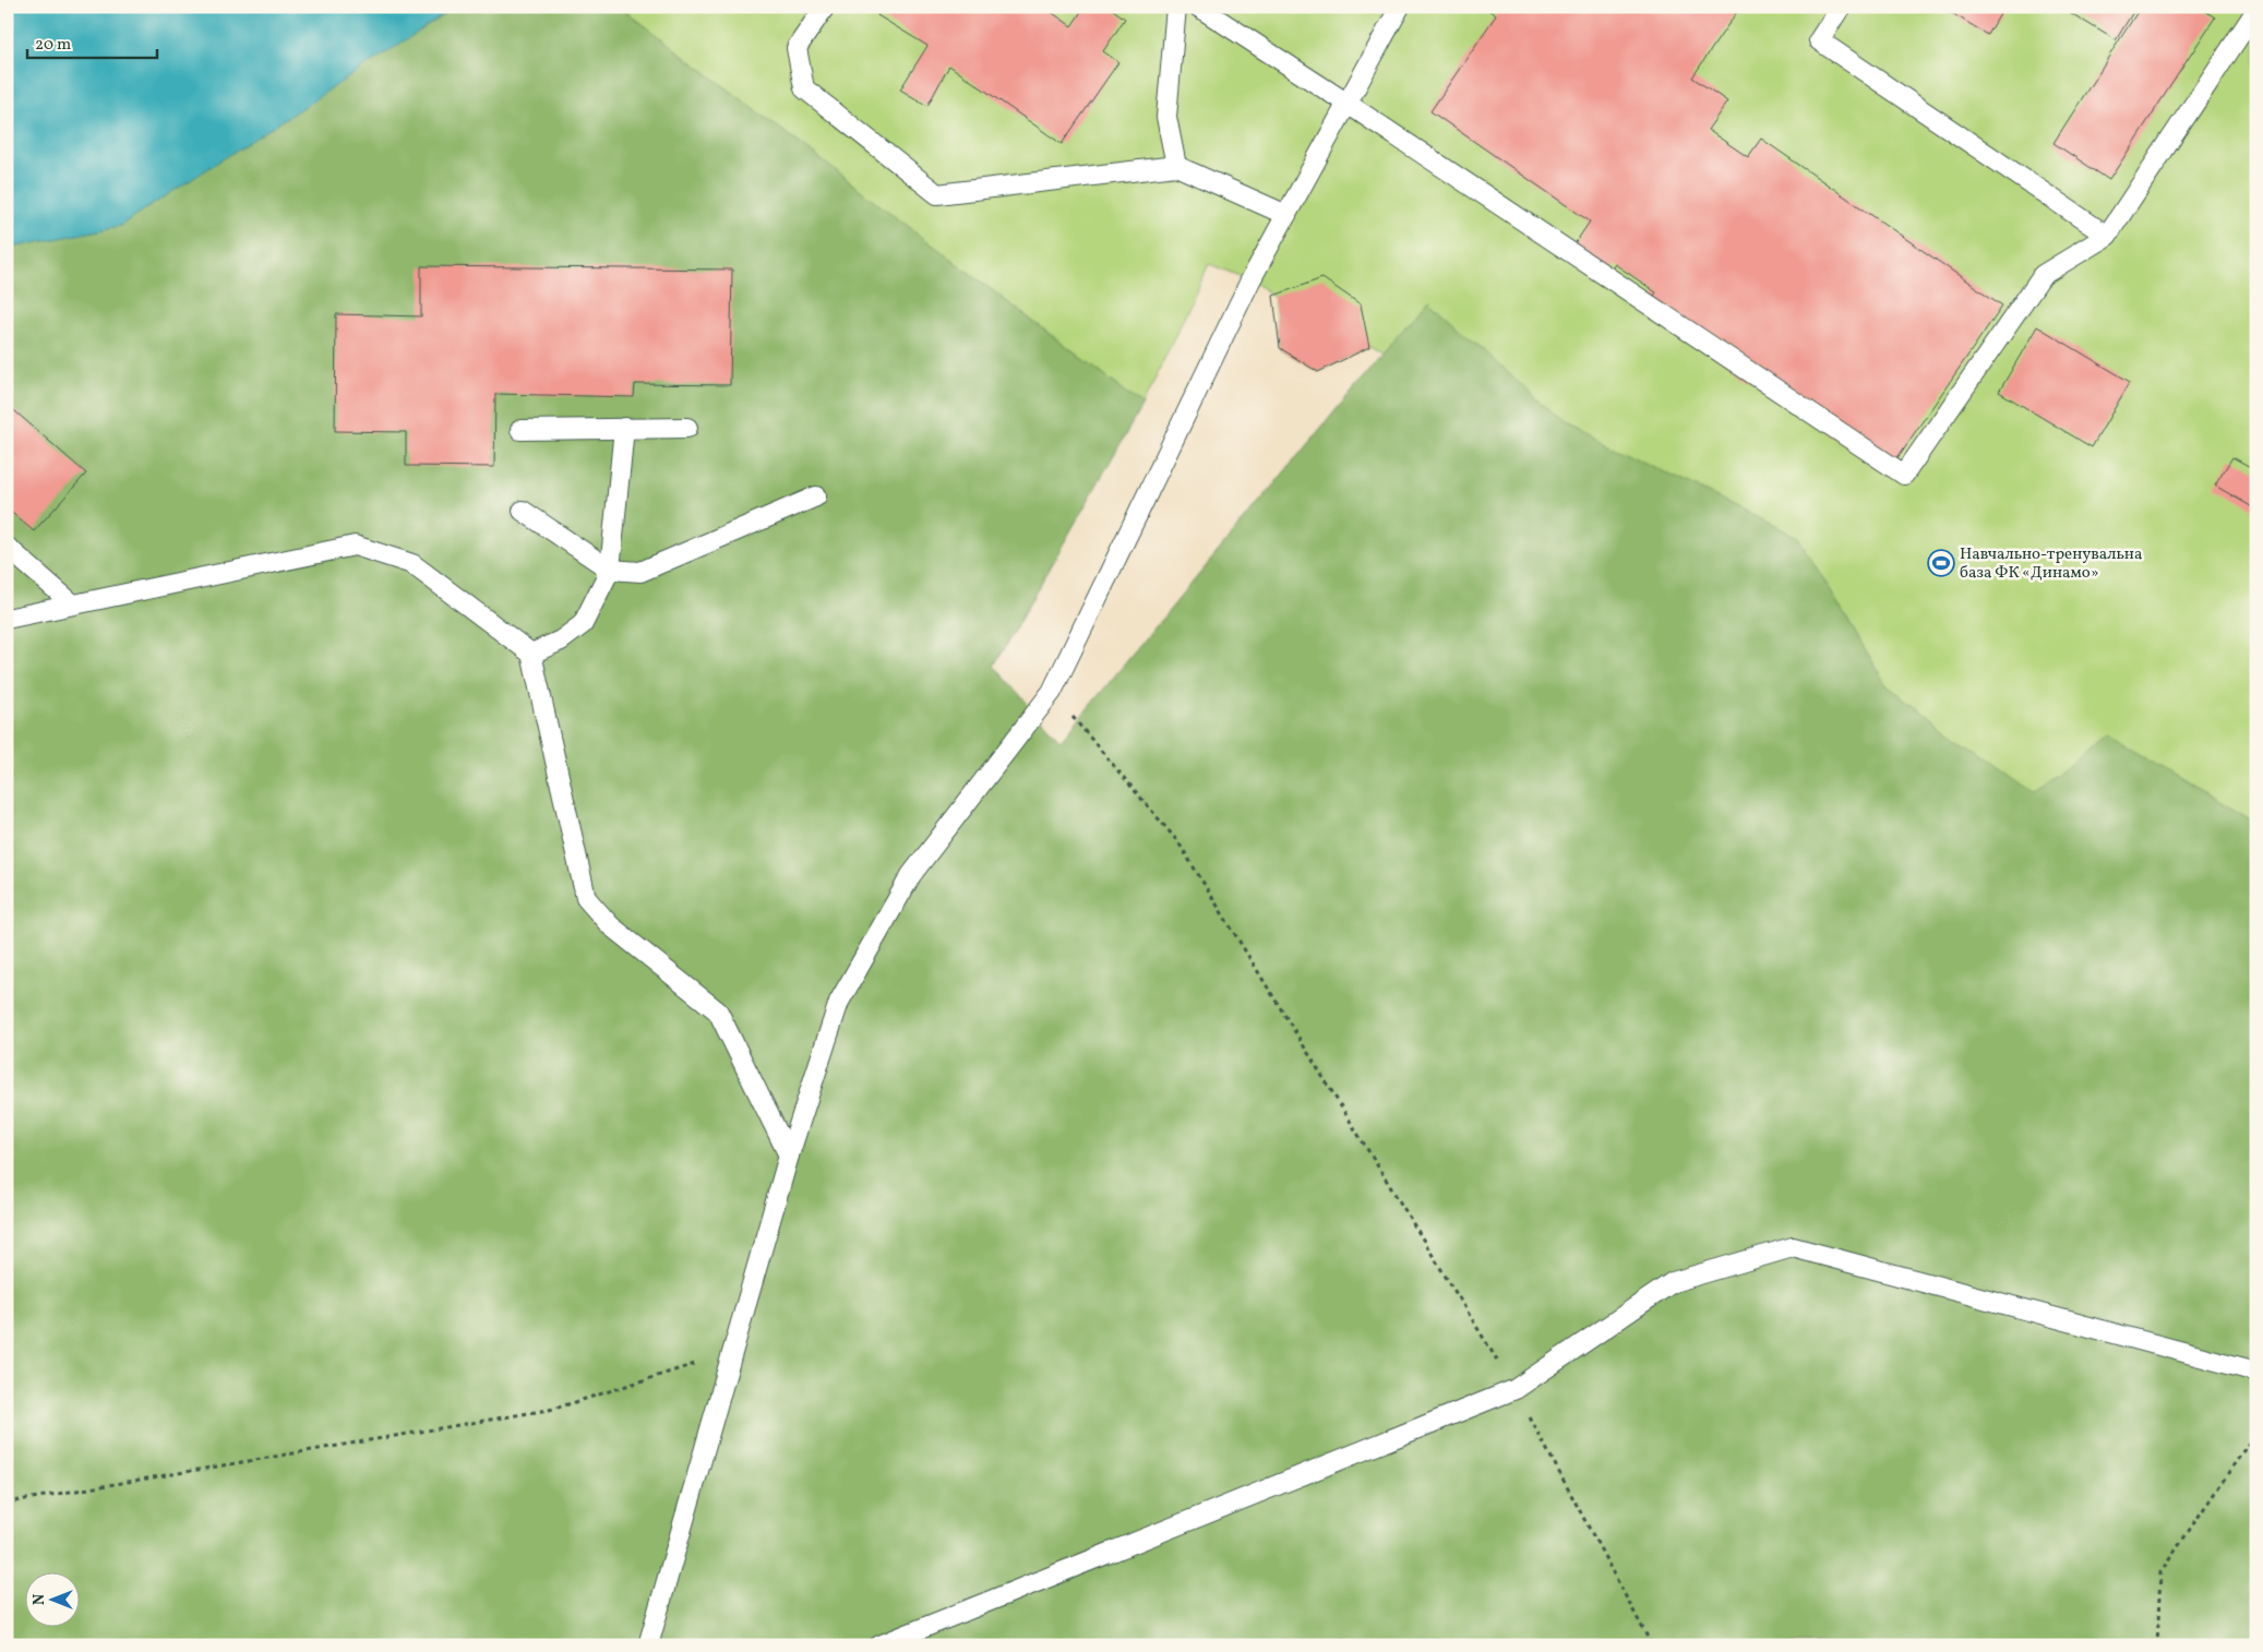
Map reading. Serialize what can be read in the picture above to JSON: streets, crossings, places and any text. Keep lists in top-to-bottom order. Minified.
{"places":{"sports":["Навчально-тренувальна база ФК «Динамо»"]},"scale_bar":"20 m","north":"left"}
